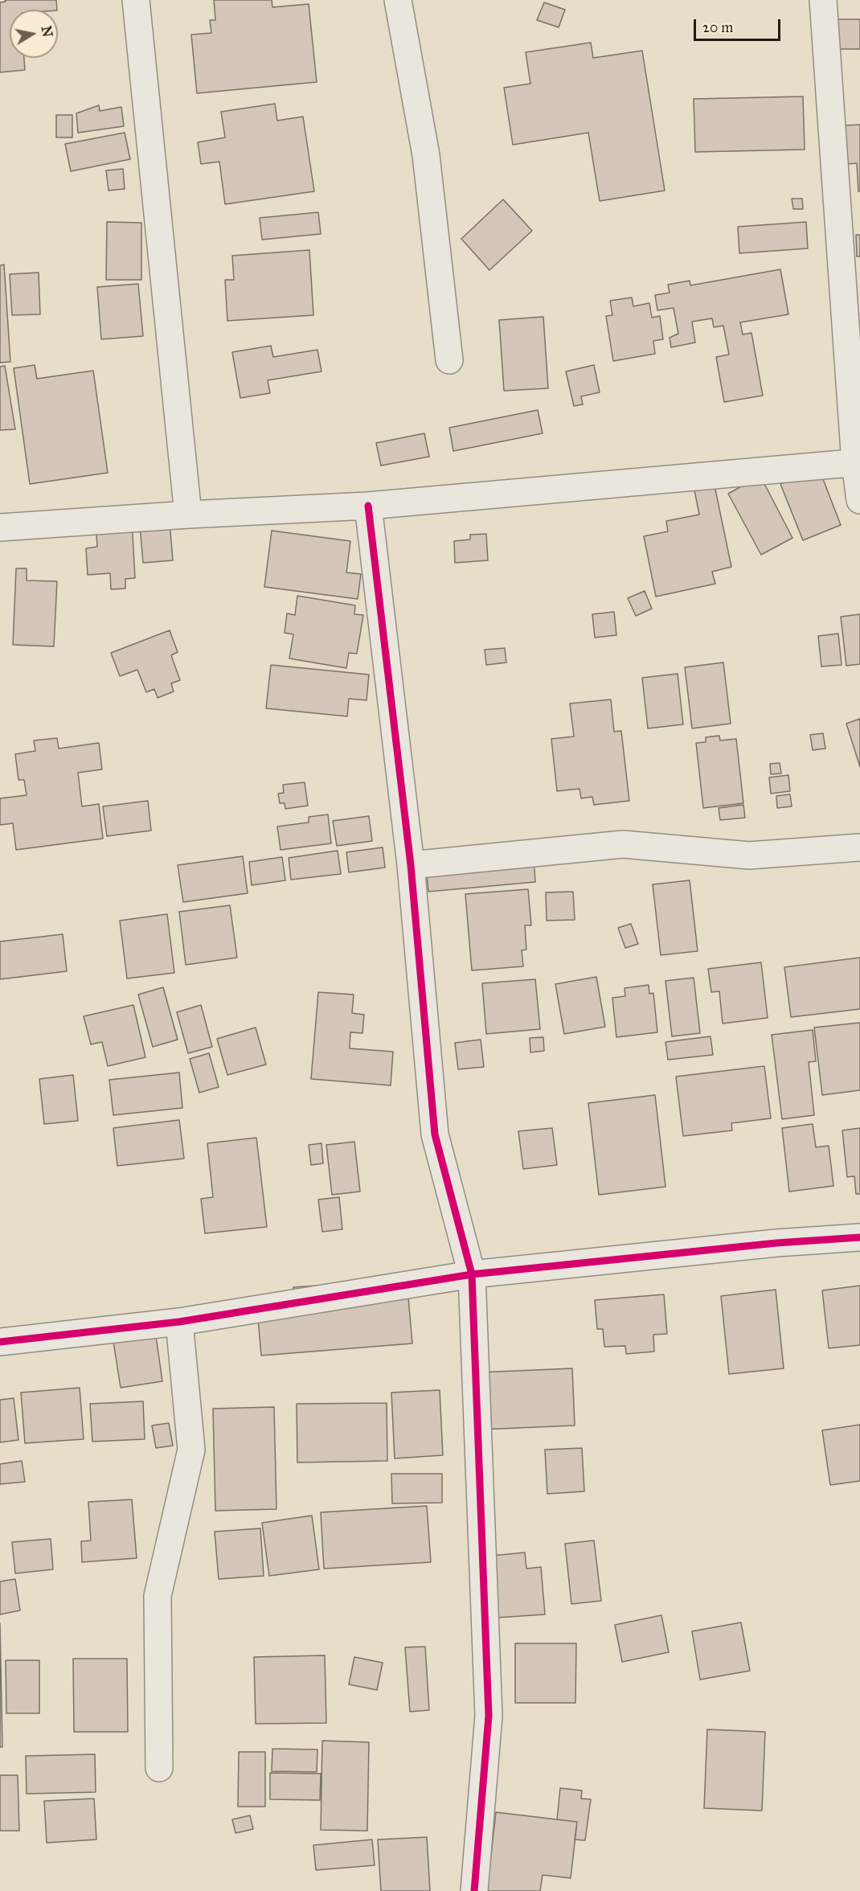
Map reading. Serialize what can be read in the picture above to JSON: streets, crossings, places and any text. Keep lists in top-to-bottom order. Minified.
{"scale_bar":"20 m","north":"right"}
